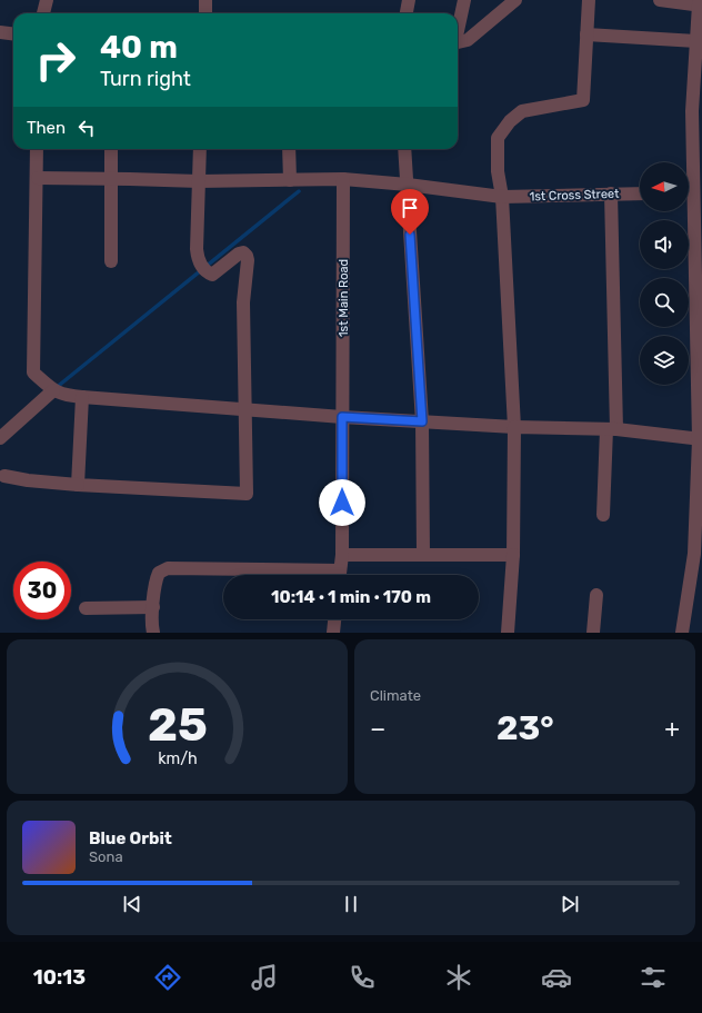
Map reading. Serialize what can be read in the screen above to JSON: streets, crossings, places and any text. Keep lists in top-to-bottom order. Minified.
{"streets":{"street":["1st Cross Street","1st Main Road"]},"crossings":[["1st Cross Street","1st Main Road"]],"north":"left","page":{"turn":["40 m","Turn right"],"then":"Then","limit":"30","trip":"10:14 · 1 min · 170 m","tile":"Climate","heat":["−","23°","+"],"song":["Blue Orbit","Sona"],"tabs":"10:13","gauge":["25","km/h"]}}
